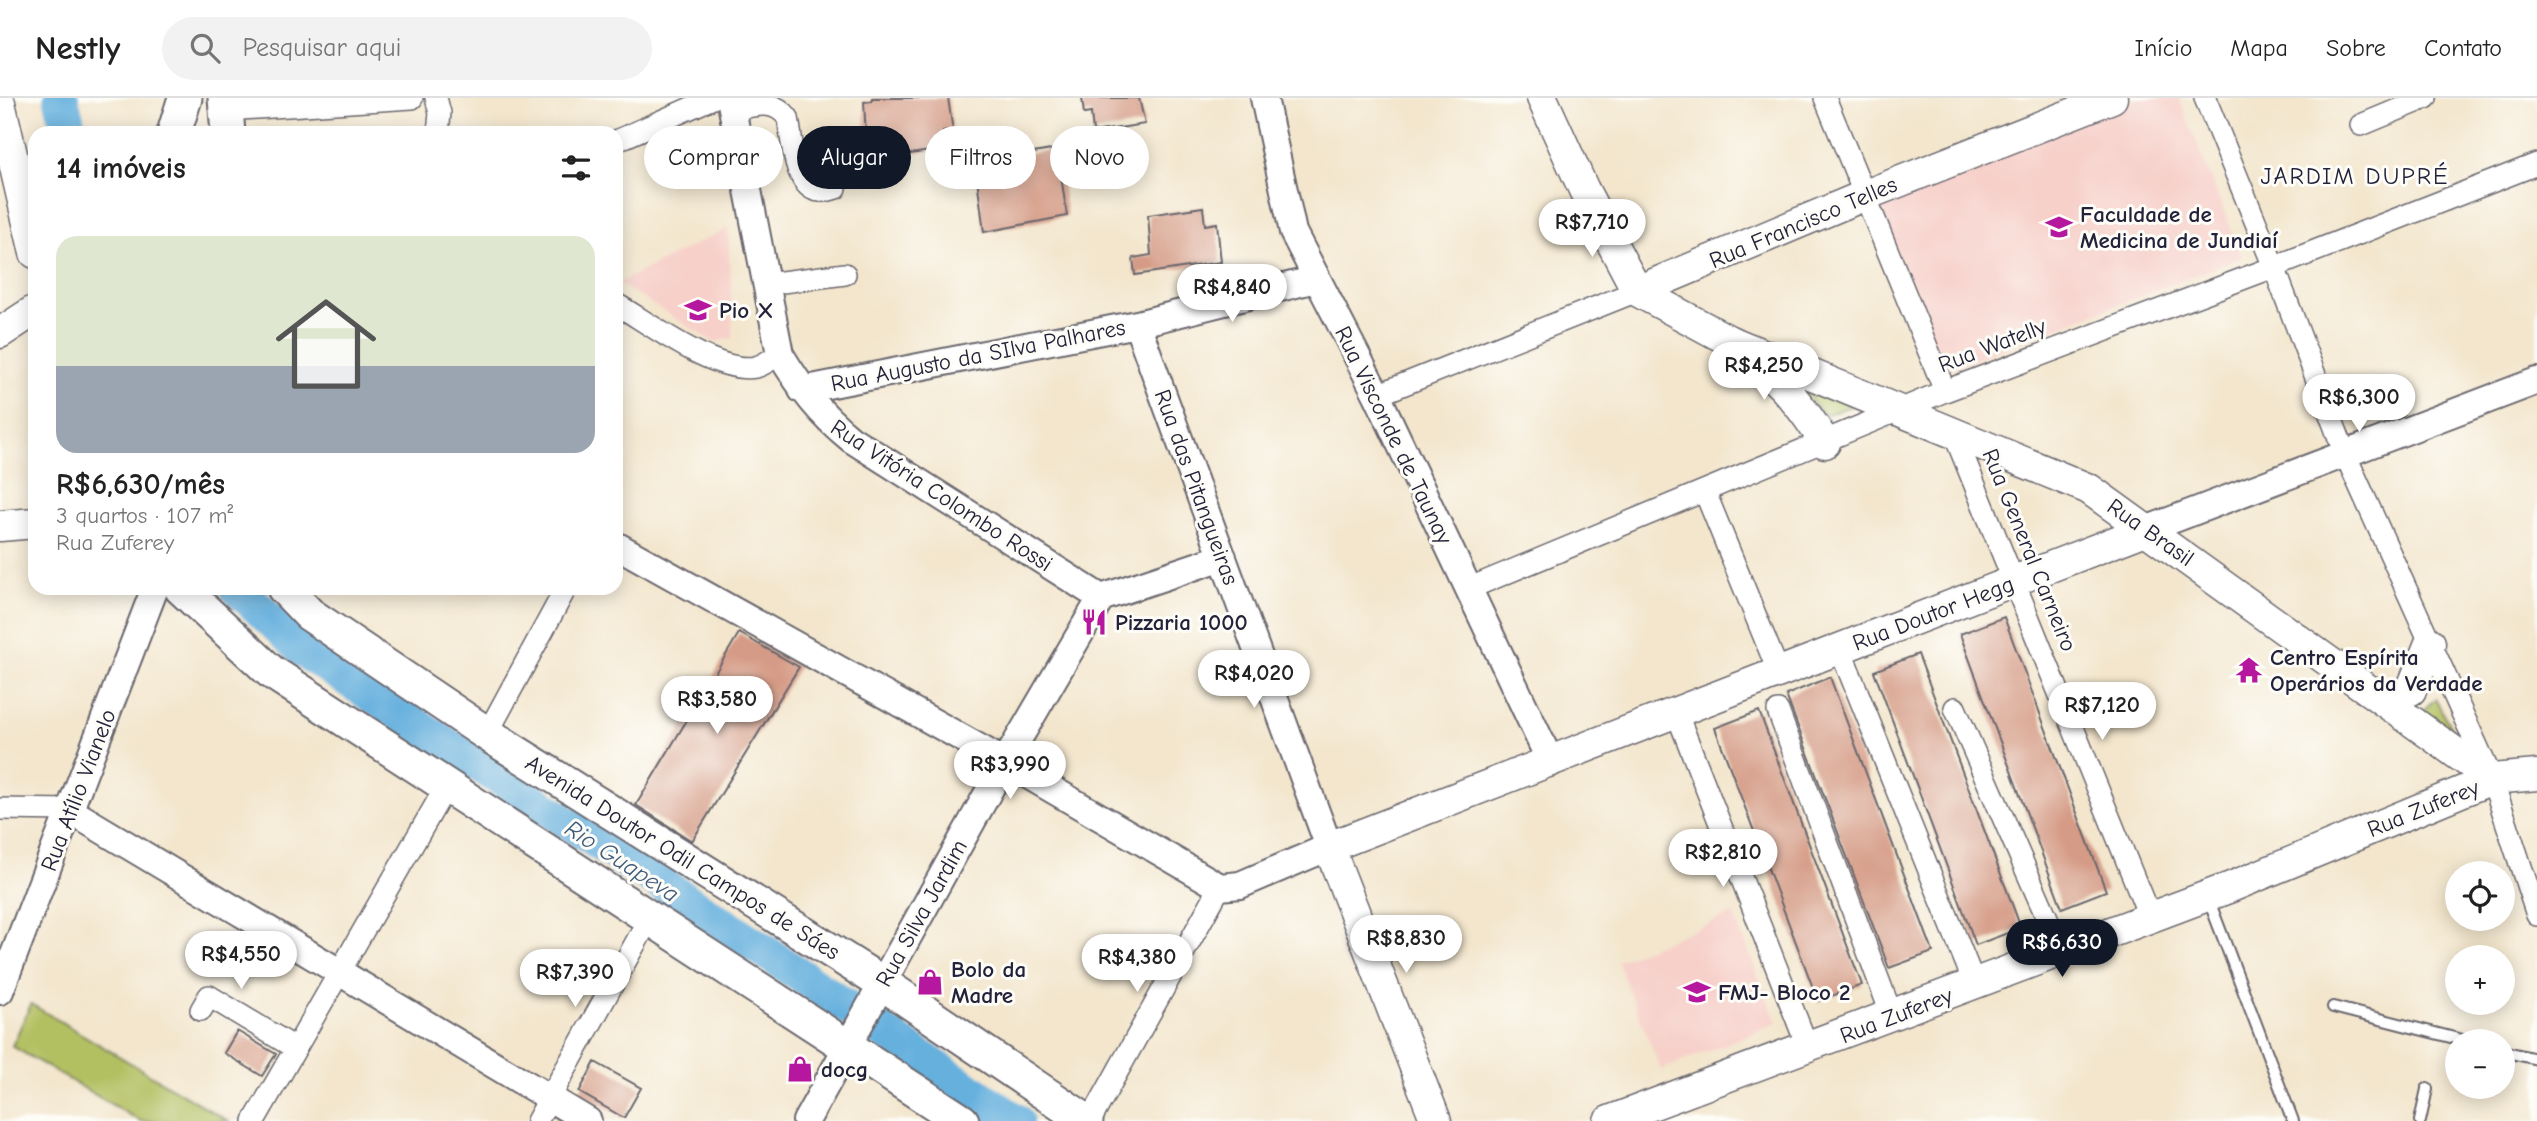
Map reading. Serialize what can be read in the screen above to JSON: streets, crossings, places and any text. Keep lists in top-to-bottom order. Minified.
{"streets":{"main road":["Rua Francisco Telles","Rua das Pitangueiras","Rua Brasil","Rua Doutor Hegg","Rua Zuferey","Avenida Doutor Odil Campos de Sáes"],"street":["Rua Watelly","Rua Augusto da SIlva Palhares","Rua Visconde de Taunay","Rua Vitória Colombo Rossi","Rua General Carneiro","Rua Atílio Vianelo","Rua Silva Jardim"]},"crossings":[["Rua Francisco Telles","Rua Visconde de Taunay"],["Rua Watelly","Rua Visconde de Taunay"],["Rua Watelly","Rua Brasil"],["Rua Augusto da SIlva Palhares","Rua Visconde de Taunay"],["Rua Augusto da SIlva Palhares","Rua das Pitangueiras"],["Rua Augusto da SIlva Palhares","Rua Vitória Colombo Rossi"],["Rua Visconde de Taunay","Rua Doutor Hegg"],["Rua das Pitangueiras","Rua Doutor Hegg"],["Rua Vitória Colombo Rossi","Rua Silva Jardim"],["Rua Brasil","Rua General Carneiro"],["Rua Brasil","Rua Doutor Hegg"],["Rua Brasil","Rua Zuferey"],["Rua General Carneiro","Rua Doutor Hegg"],["Rua General Carneiro","Rua Zuferey"],["Avenida Doutor Odil Campos de Sáes","Rua Silva Jardim"]],"districts":["JARDIM DUPRÉ"],"water":["Rio Guapeva"],"places":{"school or university":["Faculdade de Medicina de Jundiaí","Pio X","FMJ- Bloco 2"],"restaurant":["Pizzaria 1000"],"temple":["Centro Espírita Operários da Verdade"],"shop":["Bolo da Madre","docg"]},"page":{"header":"Nestly","search":"Pesquisar aqui","nav":["Início","Mapa","Sobre","Contato"],"chip":["Comprar","Alugar","Filtros","Novo"],"heading":"14 imóveis","price":["R$7,710","R$4,840","R$4,250","R$6,300","R$4,020","R$3,580","R$7,120","R$3,990","R$2,810","R$8,830","R$6,630","R$4,550","R$4,380","R$7,390"],"list":[{"name":"R$6,630/mês","note":"3 quartos · 107 m² · Rua Zuferey"}],"map_buttons":["+","−"]}}
